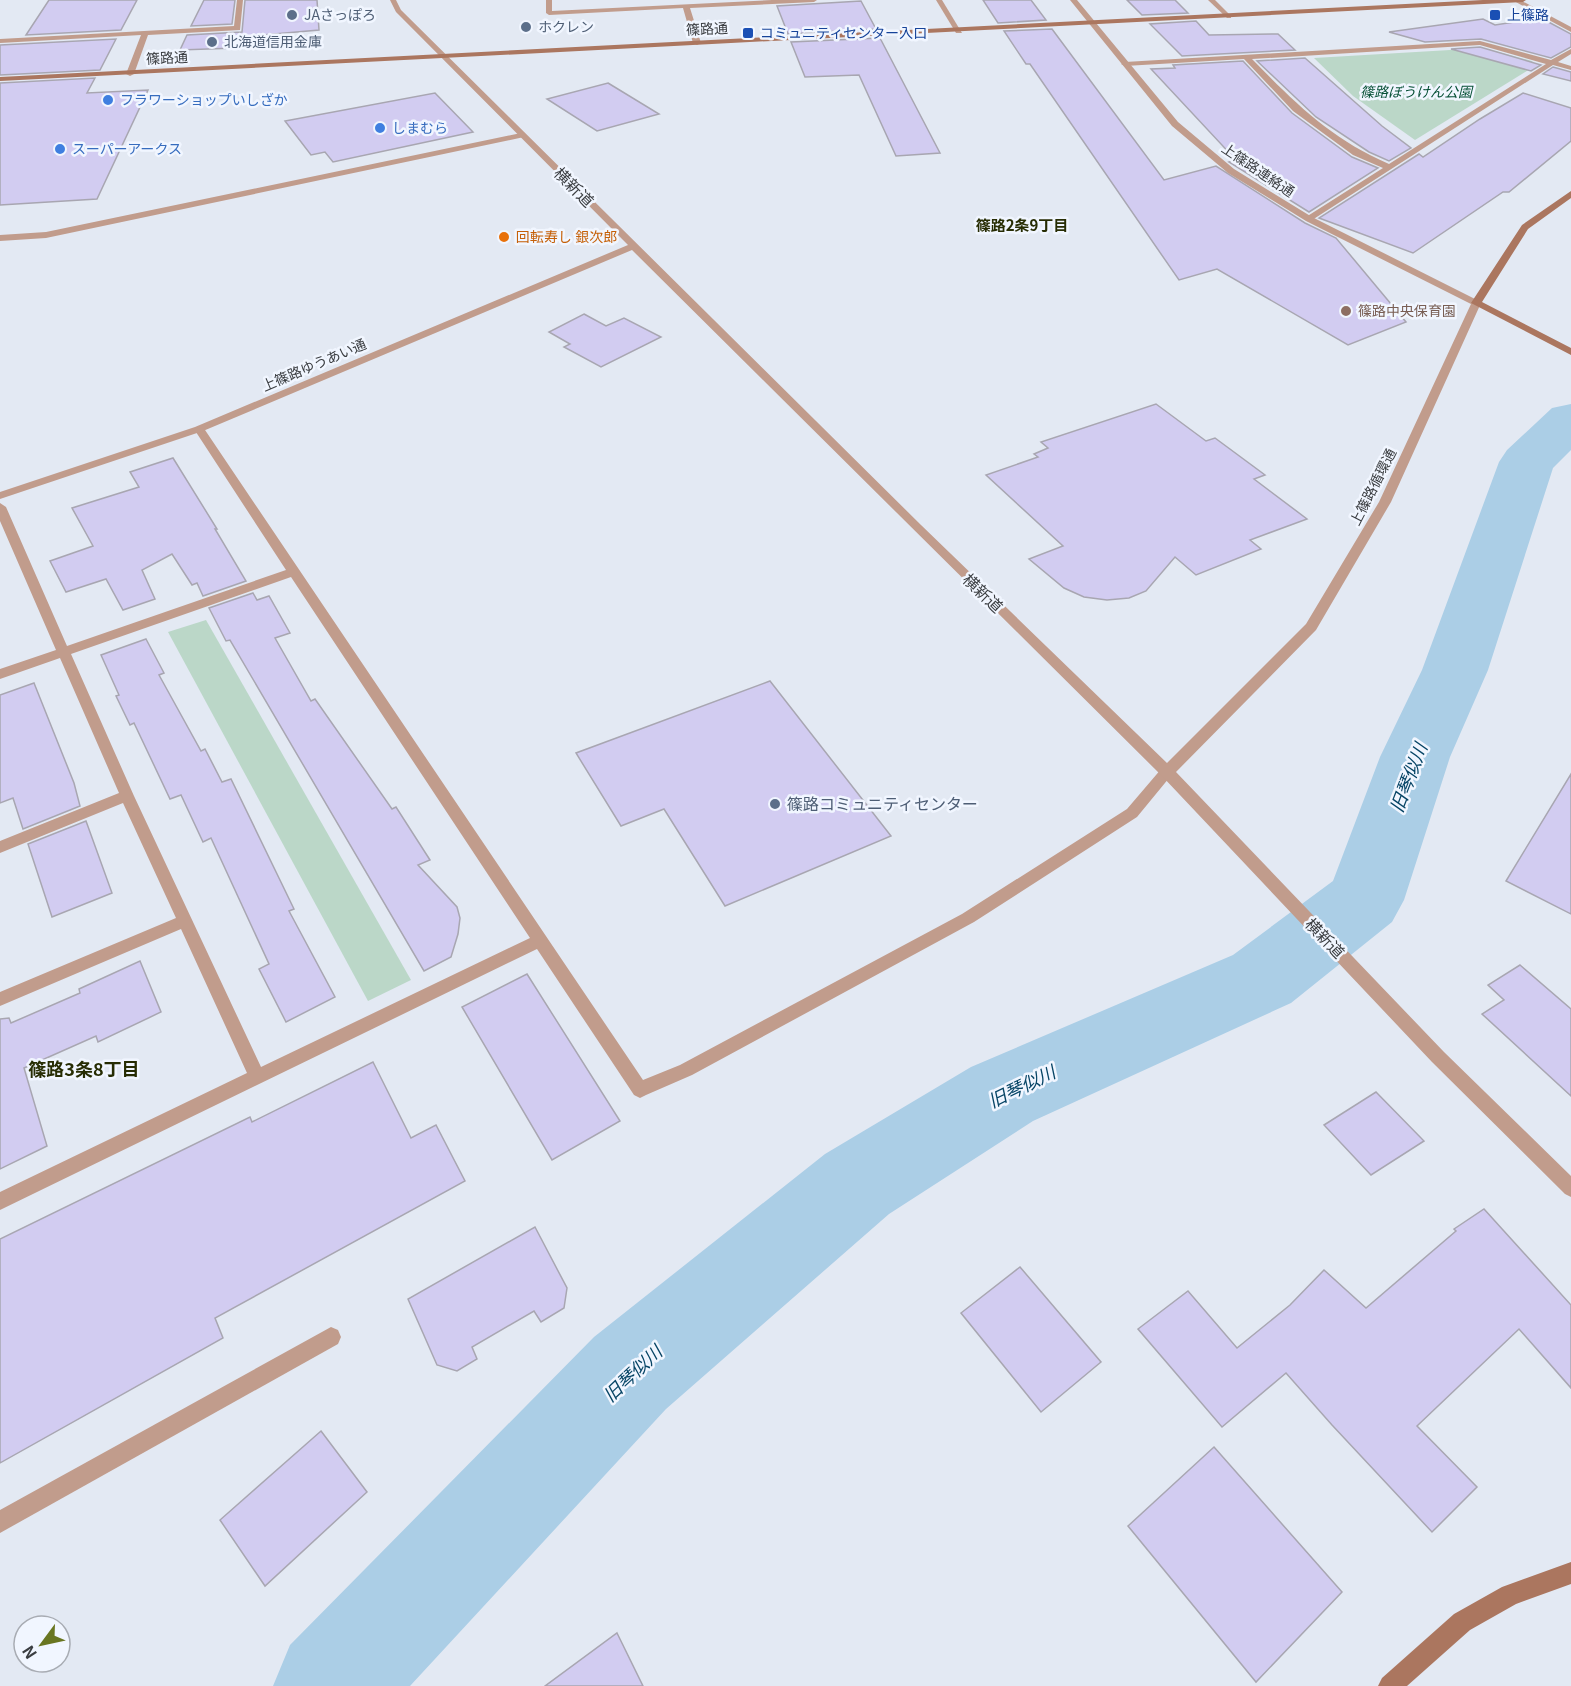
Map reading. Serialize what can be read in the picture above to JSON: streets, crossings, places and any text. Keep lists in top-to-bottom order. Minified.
{"streets":{"main road":["篠路通","上篠路循環通"],"street":["上篠路連絡通","横新道","上篠路ゆうあい通"]},"crossings":[["篠路通","上篠路連絡通"],["篠路通","横新道"],["上篠路連絡通","上篠路循環通"],["横新道","上篠路ゆうあい通"],["横新道","上篠路循環通"]],"districts":["篠路2条9丁目","篠路3条8丁目"],"water":["旧琴似川"],"parks":["篠路ぼうけん公園"],"places":{"other":["JAさっぽろ","ホクレン","北海道信用金庫","フラワーショップいしざか","しまむら","スーパーアークス","回転寿し 銀次郎","篠路中央保育園","篠路コミュニティセンター"],"transit":["上篠路","コミュニティセンター入口"]},"north":"bottom left"}
